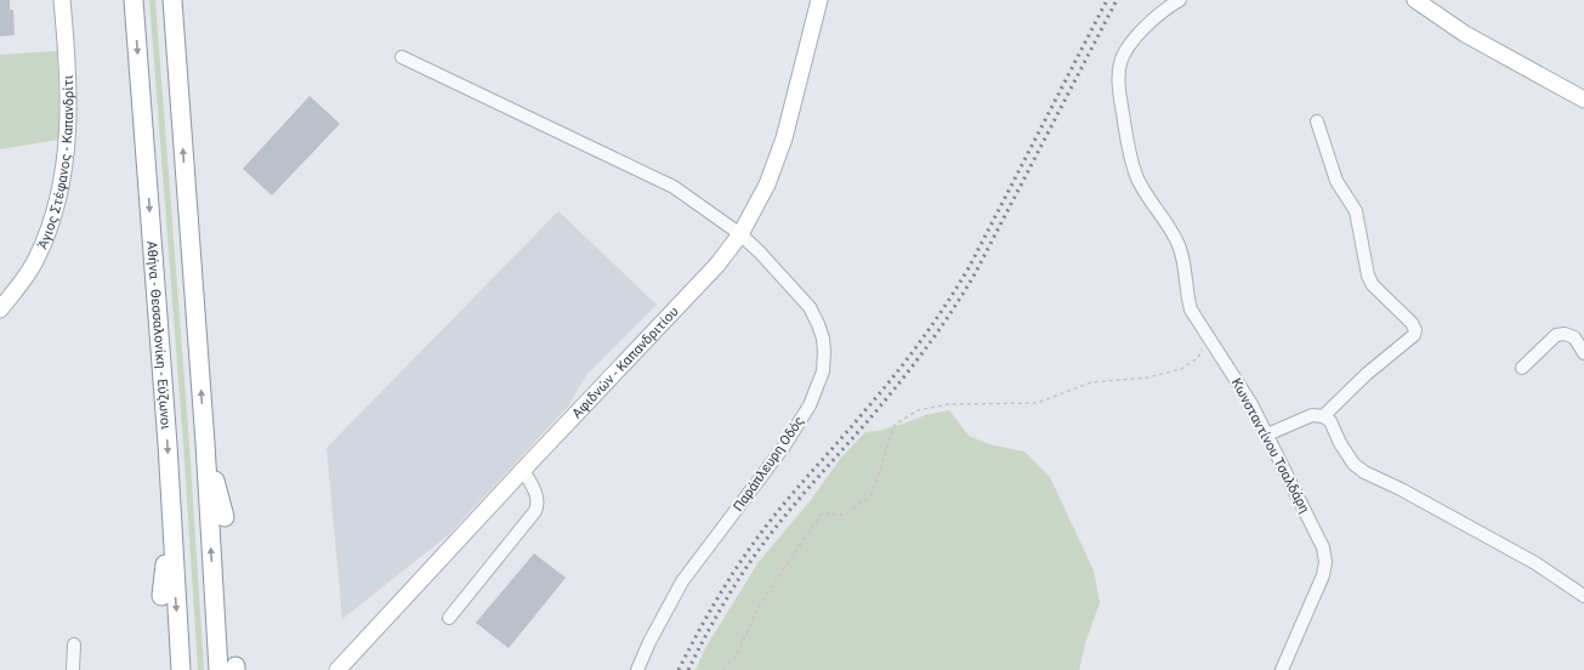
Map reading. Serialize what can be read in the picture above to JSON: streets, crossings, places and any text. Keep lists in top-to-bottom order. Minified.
{"streets":{"highway":["Αθήνα - Θεσσαλονίκη - Εύζωνοι"],"main road":["Άγιος Στέφανος - Καπανδρίτι","Αφιδνών - Καπανδριτίου"],"street":["Κωνσταντίνου Τσαλδάρη","Παράπλευρη Οδός"]},"crossings":[["Αφιδνών - Καπανδριτίου","Παράπλευρη Οδός"]]}
